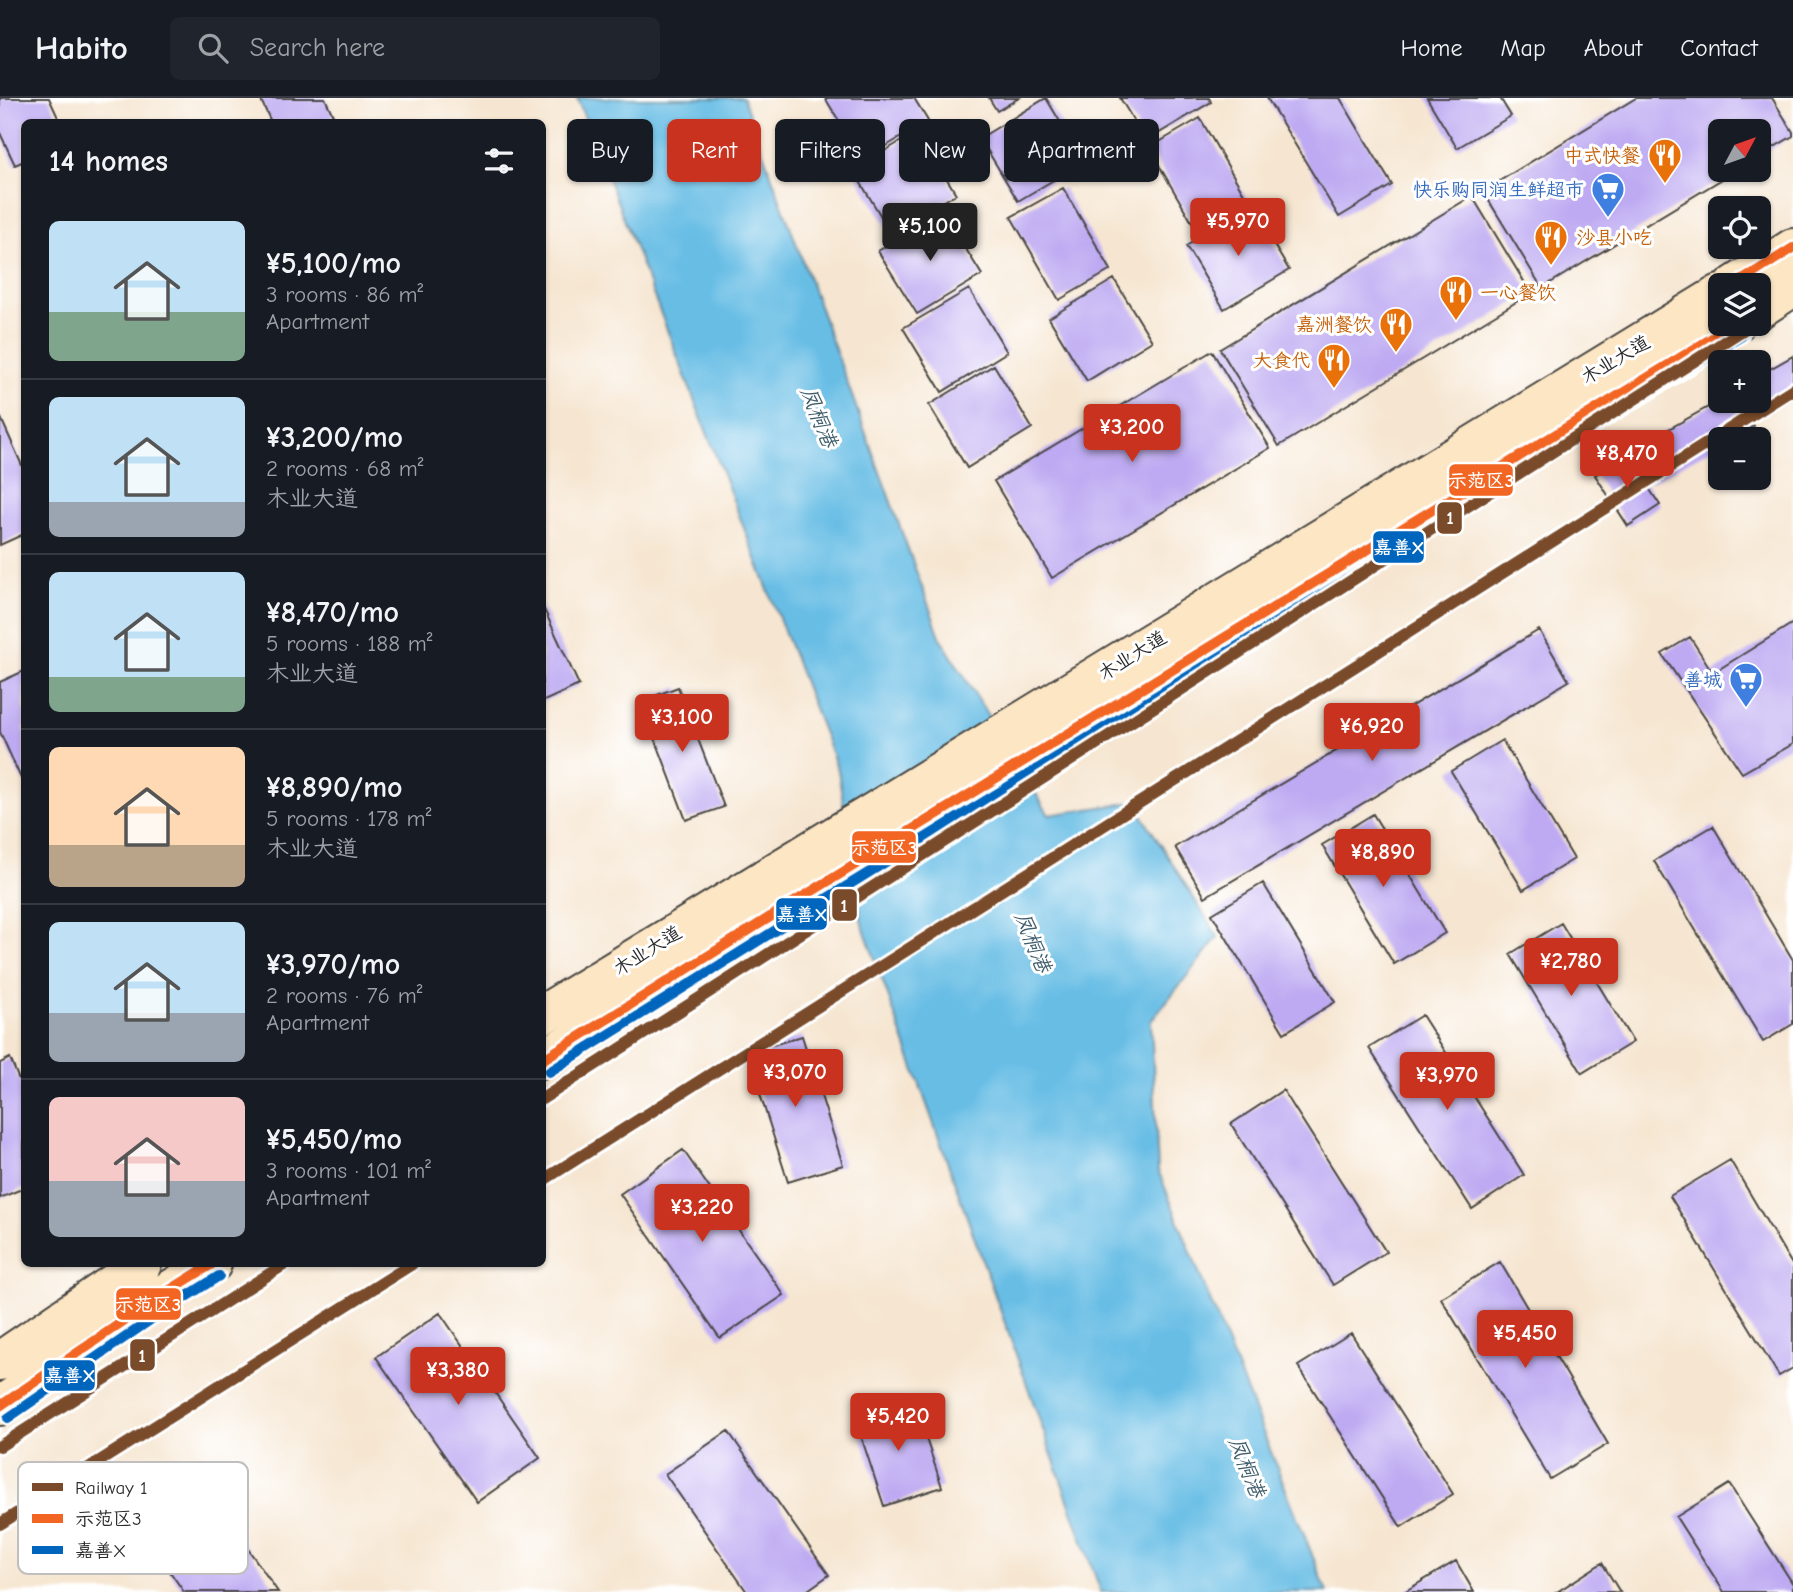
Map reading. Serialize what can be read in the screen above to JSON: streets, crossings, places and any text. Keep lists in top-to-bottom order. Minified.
{"streets":{"main road":["木业大道"]},"water":["凤桐港"],"places":{"restaurant":["中式快餐","沙县小吃","一心餐饮","嘉洲餐饮","大食代"],"supermarket":["快乐购同润生鲜超市","善城"]},"lines":["transit line 示范区3","rail line 1","transit line 嘉善X"],"legend":["Railway 1","示范区3","嘉善X"],"north":"top right","page":{"header":"Habito","search":"Search here","nav":["Home","Map","About","Contact"],"map_buttons":["+","−"],"chip":["Buy","Rent","Filters","New","Apartment"],"heading":"14 homes","price":["¥5,970","¥5,100","¥3,200","¥8,470","¥3,100","¥6,920","¥8,890","¥2,780","¥3,070","¥3,970","¥3,220","¥5,450","¥3,380","¥5,420"],"list":[{"name":"¥5,100/mo","note":"3 rooms · 86 m² · Apartment"},{"name":"¥3,200/mo","note":"2 rooms · 68 m² · 木业大道"},{"name":"¥8,470/mo","note":"5 rooms · 188 m² · 木业大道"},{"name":"¥8,890/mo","note":"5 rooms · 178 m² · 木业大道"},{"name":"¥3,970/mo","note":"2 rooms · 76 m² · Apartment"},{"name":"¥5,450/mo","note":"3 rooms · 101 m² · Apartment"}]}}
